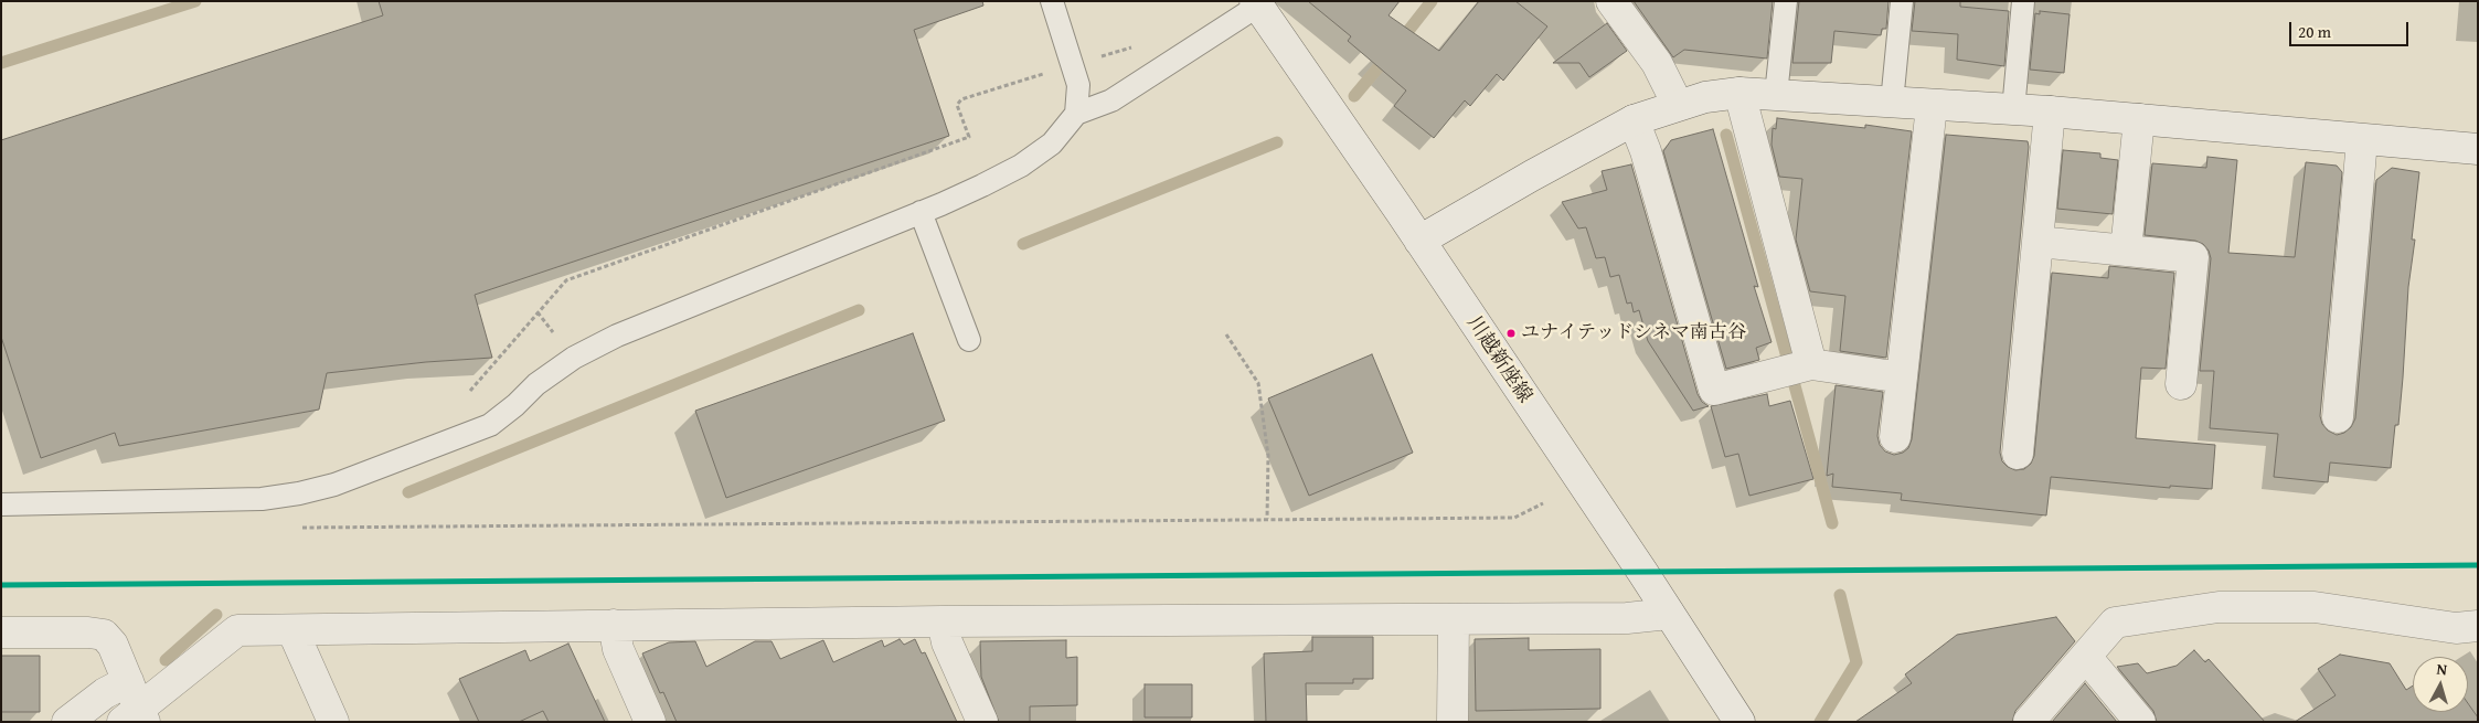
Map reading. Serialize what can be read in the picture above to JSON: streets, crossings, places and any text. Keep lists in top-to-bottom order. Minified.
{"streets":{"street":["川越新座線"]},"places":["ユナイテッドシネマ南古谷"],"scale_bar":"20 m","north":"top"}
